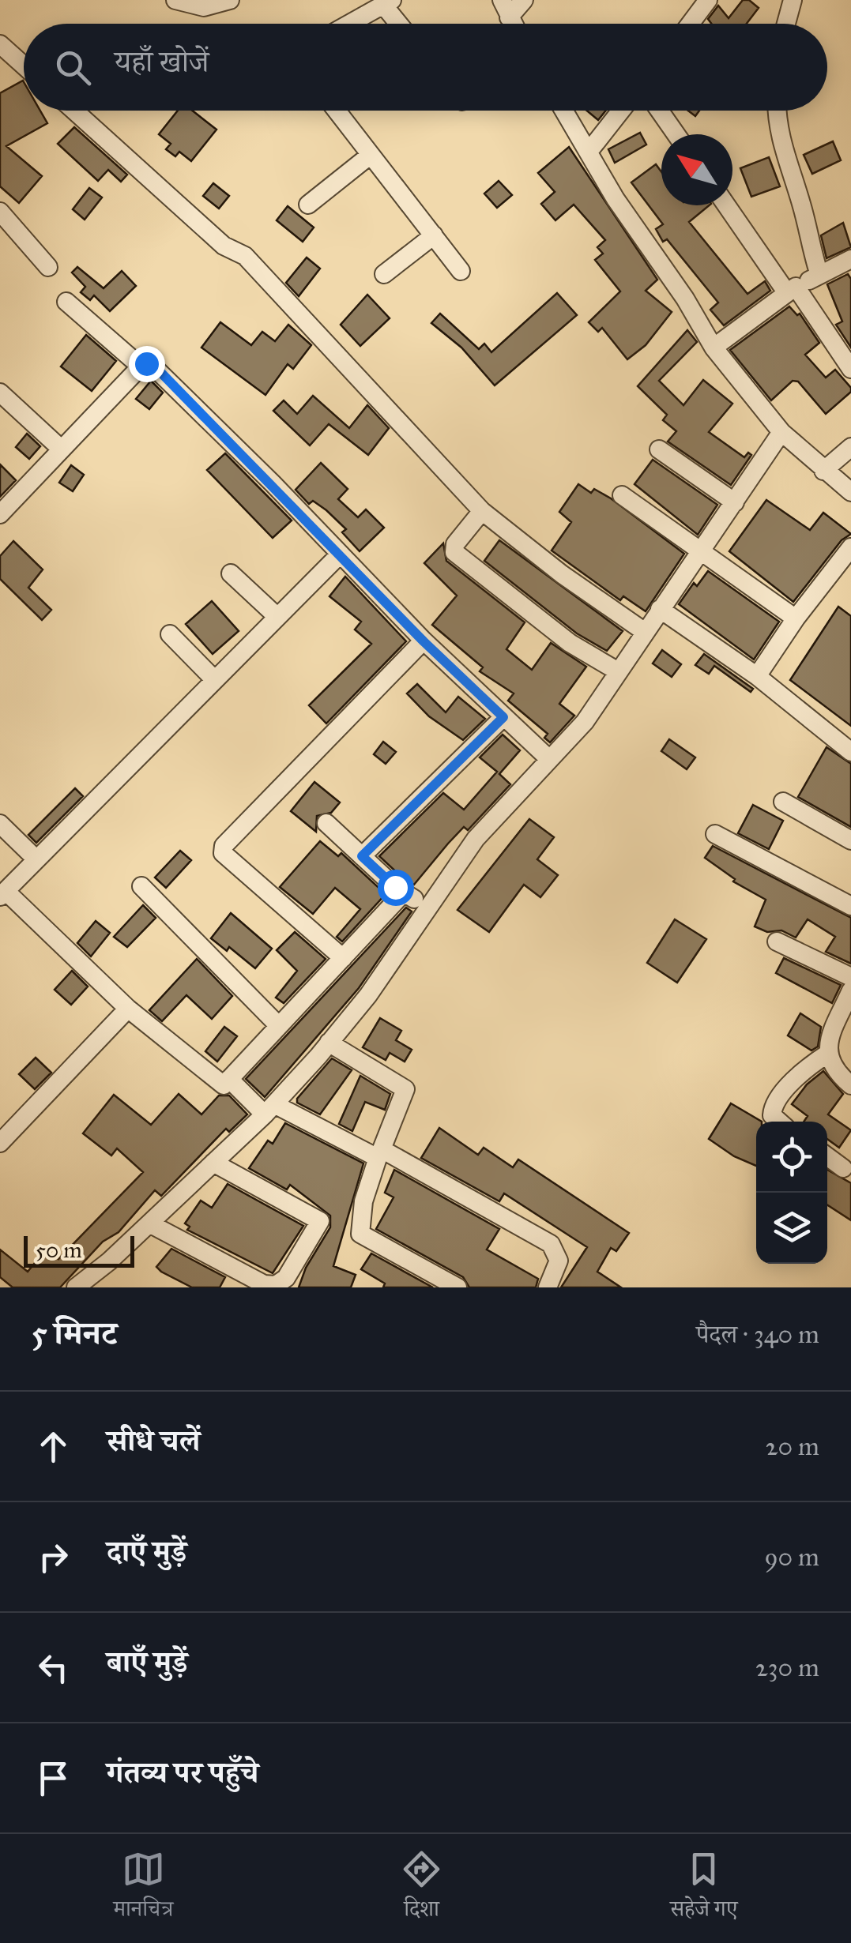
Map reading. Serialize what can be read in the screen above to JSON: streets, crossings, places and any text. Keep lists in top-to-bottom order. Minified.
{"scale_bar":"50 m","north":"top left","page":{"search":"यहाँ खोजें","scale":"50 m","heading":["5 मिनट","पैदल · 340 m"],"list":[["सीधे चलें","20 m"],["दाएँ मुड़ें","90 m"],["बाएँ मुड़ें","230 m"],"गंतव्य पर पहुँचे"],"nav":["मानचित्र","दिशा","सहेजे गए"]}}
